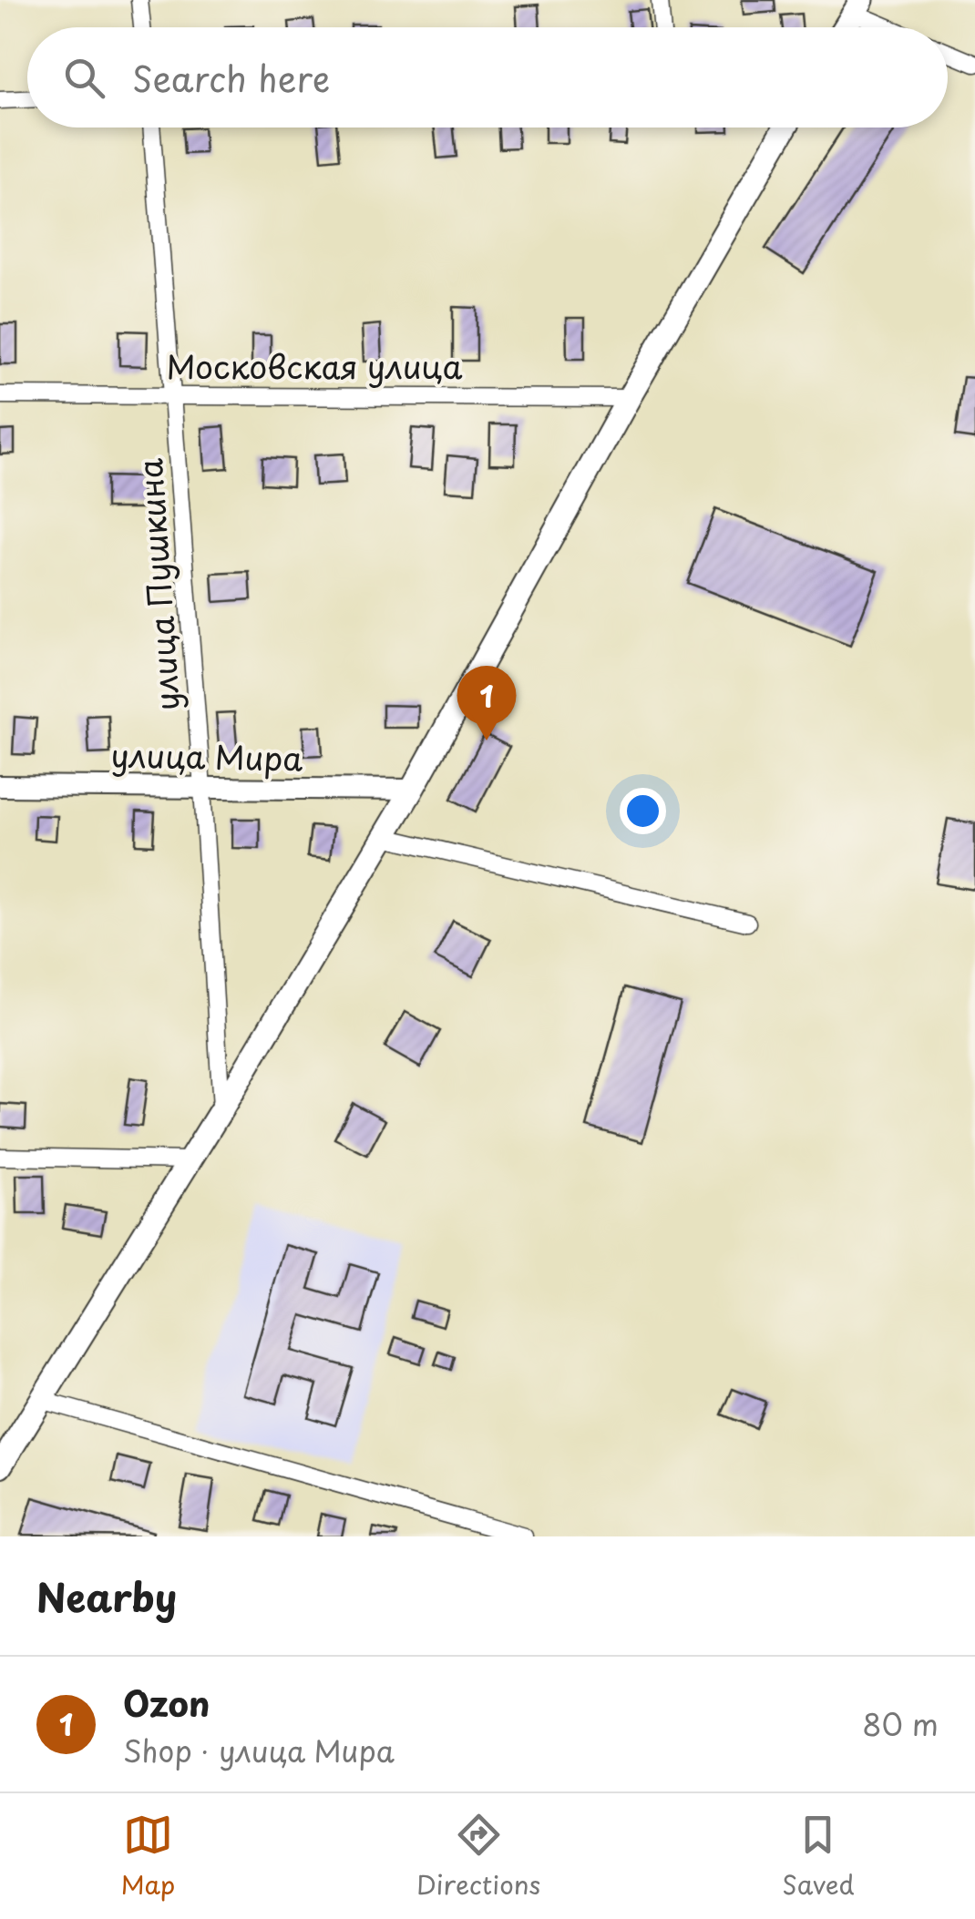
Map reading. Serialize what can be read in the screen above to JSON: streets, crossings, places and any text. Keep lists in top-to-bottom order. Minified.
{"streets":{"street":["Московская улица","улица Пушкина","улица Мира"]},"crossings":[["Московская улица","улица Пушкина"],["улица Пушкина","улица Мира"]],"page":{"search":"Search here","pins":"1","heading":"Nearby","list":[{"mark":"1","name":"Ozon","note":"Shop · улица Мира","value":"80 m"}],"nav":["Map","Directions","Saved"]}}
